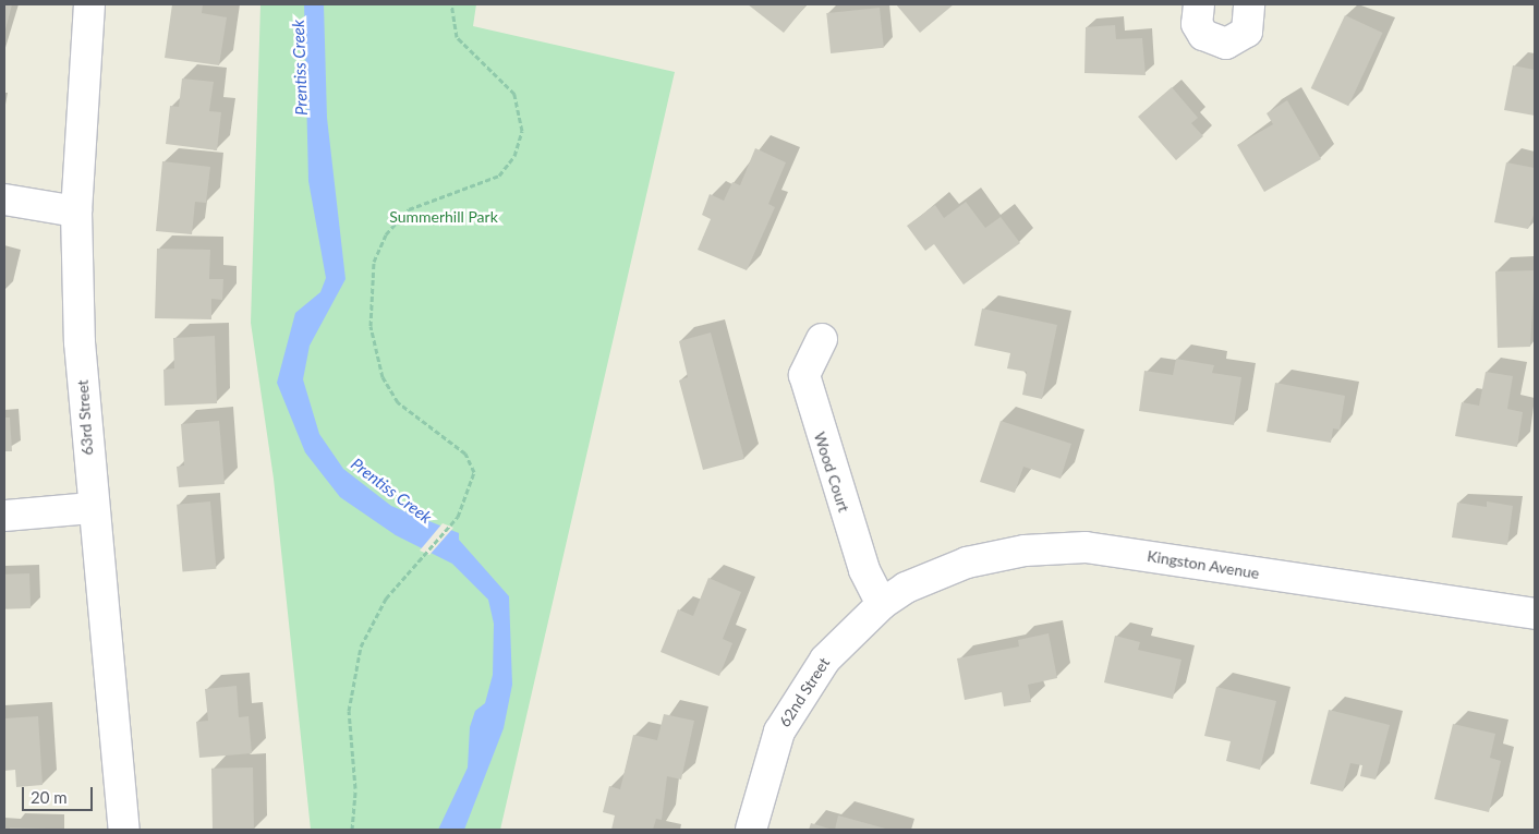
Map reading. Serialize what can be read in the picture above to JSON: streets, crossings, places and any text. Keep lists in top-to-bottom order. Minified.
{"streets":{"street":["63rd Street","Wood Court","Kingston Avenue","62nd Street"]},"crossings":[["Wood Court","Kingston Avenue"],["Wood Court","62nd Street"],["Kingston Avenue","62nd Street"]],"water":["Prentiss Creek"],"parks":["Summerhill Park"],"scale_bar":"20 m"}
